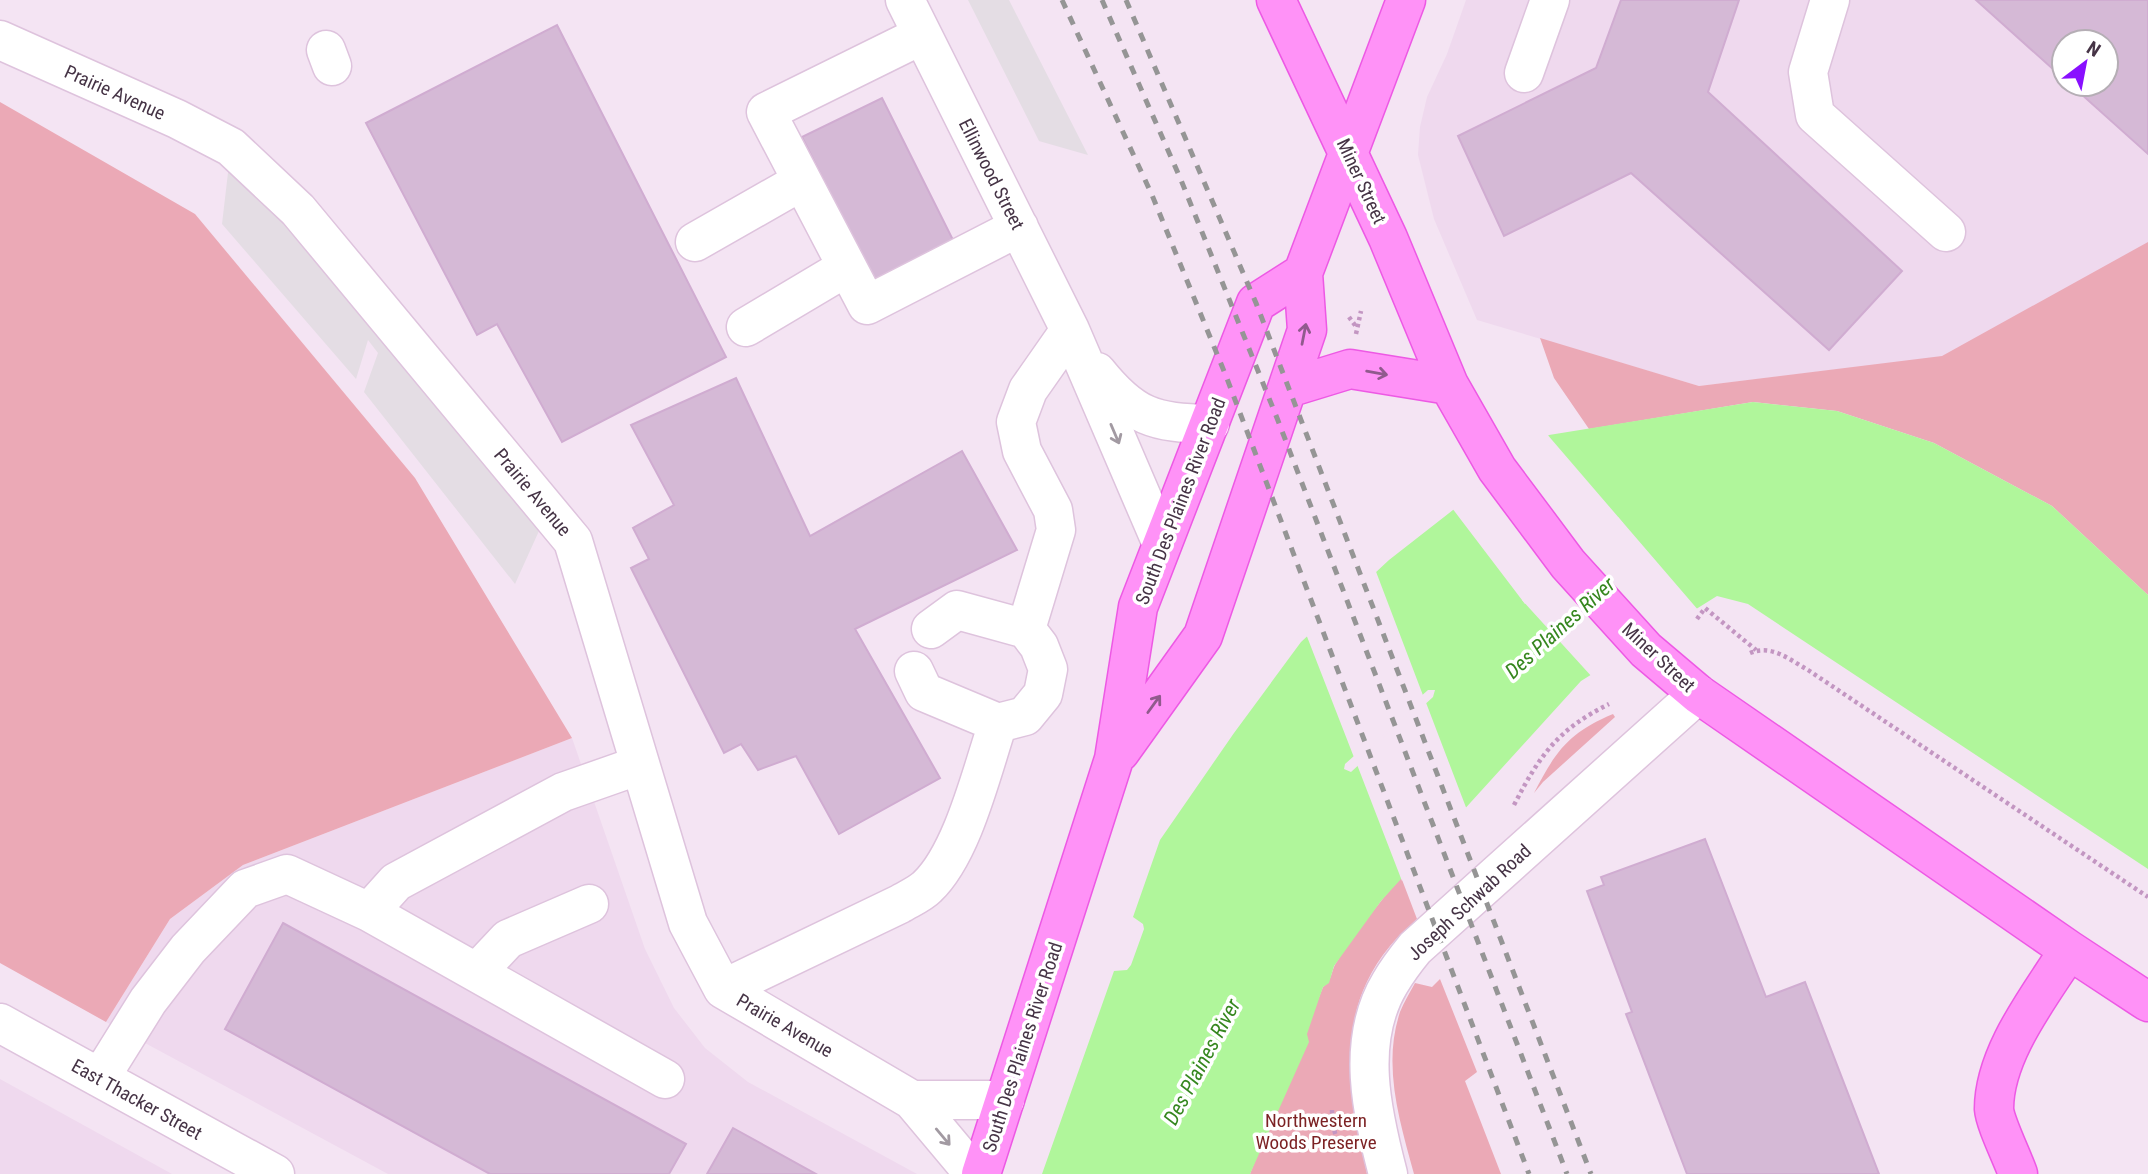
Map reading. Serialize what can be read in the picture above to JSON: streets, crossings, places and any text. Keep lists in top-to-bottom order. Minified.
{"streets":{"main road":["Miner Street","South Des Plaines River Road"],"street":["Prairie Avenue","Ellinwood Street","Joseph Schwab Road","East Thacker Street"]},"crossings":[["Ellinwood Street","South Des Plaines River Road"],["Miner Street","South Des Plaines River Road"],["Miner Street","Joseph Schwab Road"]],"water":["Des Plaines River"],"parks":["Northwestern Woods Preserve"],"north":"top right"}
